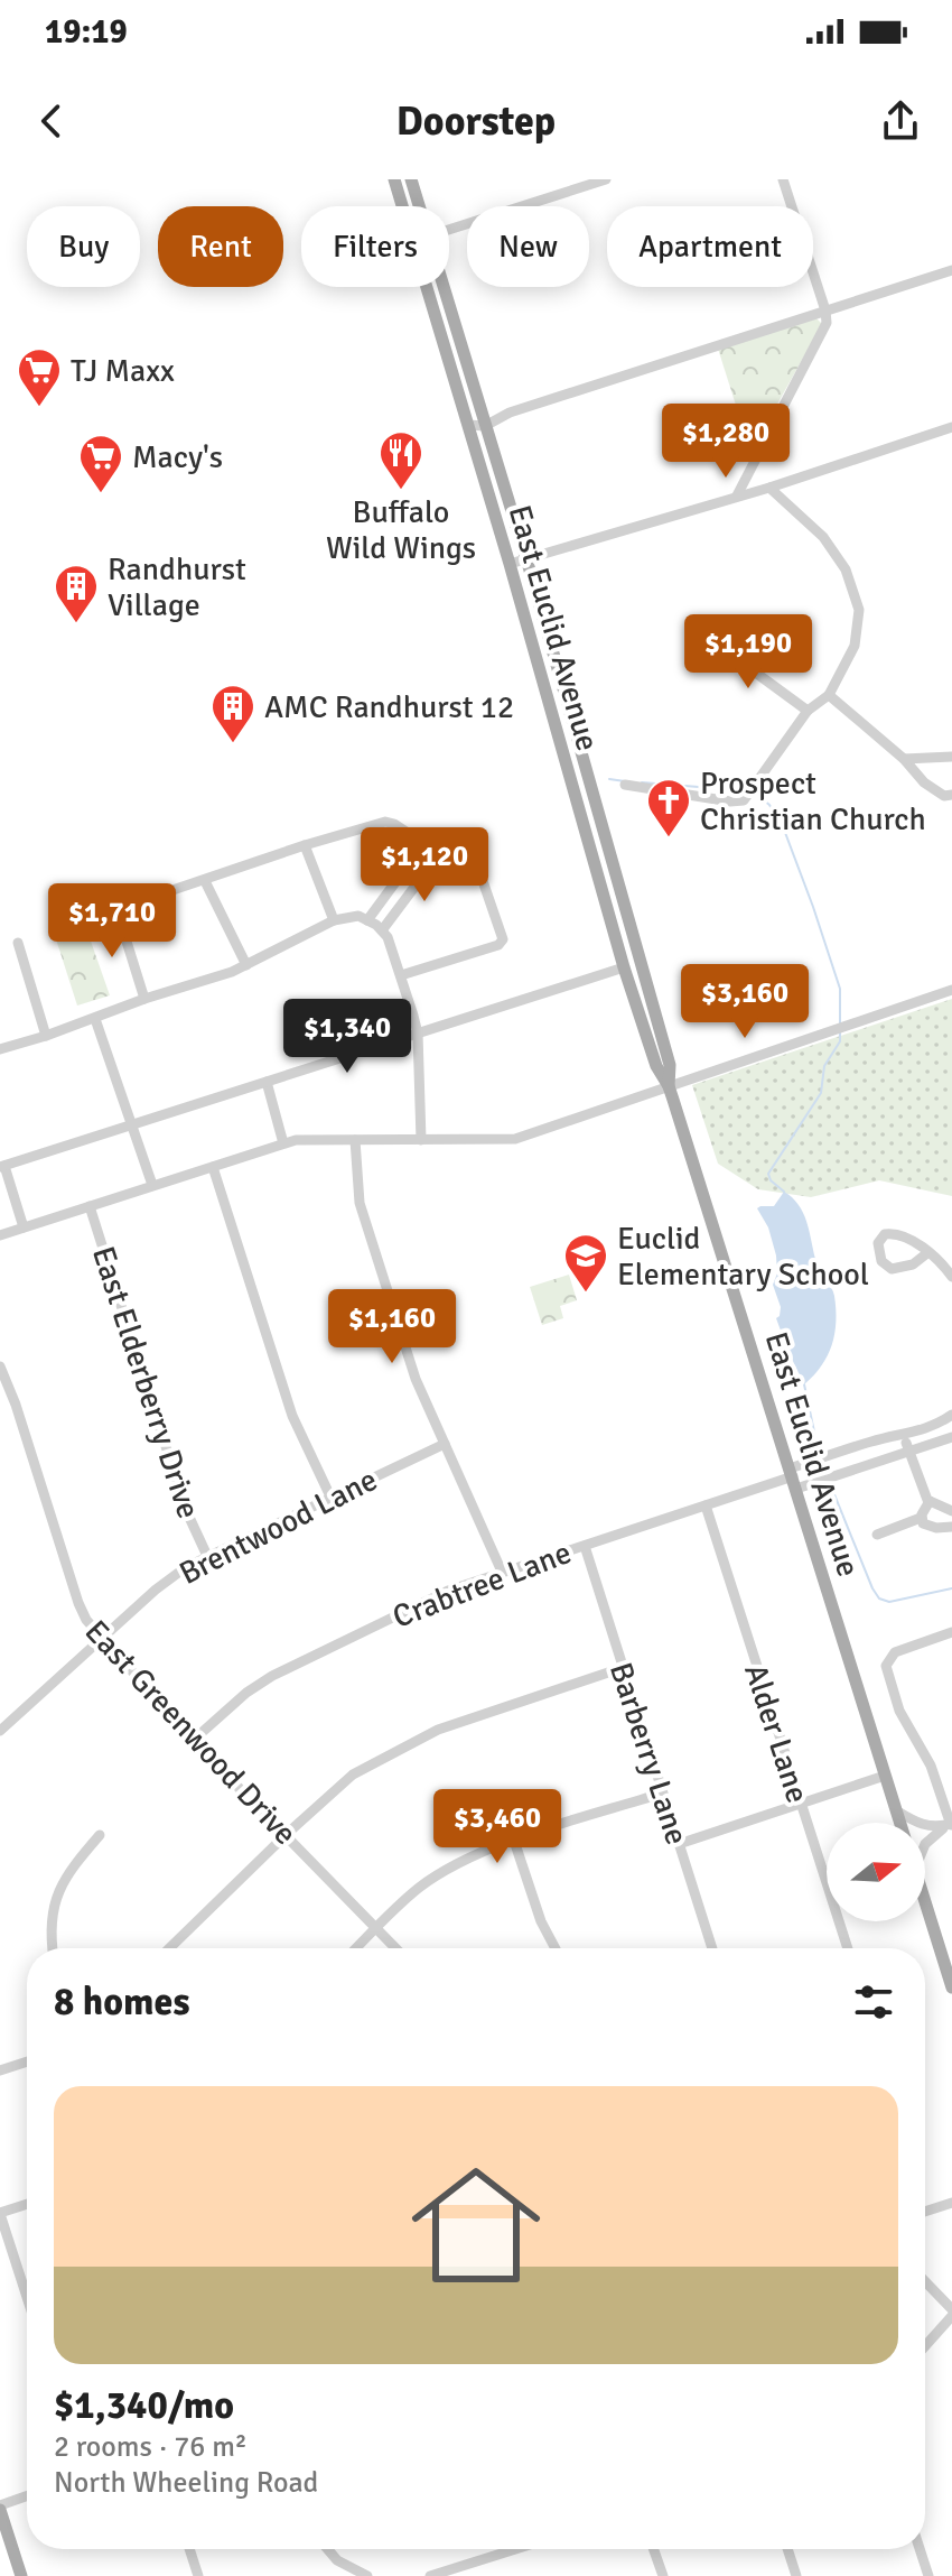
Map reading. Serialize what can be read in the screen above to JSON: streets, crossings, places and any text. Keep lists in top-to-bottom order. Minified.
{"streets":{"main road":["East Euclid Avenue"],"street":["East Elderberry Drive","Brentwood Lane","Crabtree Lane","East Greenwood Drive","Alder Lane","Barberry Lane"]},"crossings":[["East Euclid Avenue","Crabtree Lane"],["East Elderberry Drive","Brentwood Lane"],["Brentwood Lane","East Greenwood Drive"],["Crabtree Lane","East Greenwood Drive"],["Crabtree Lane","Alder Lane"],["Crabtree Lane","Barberry Lane"]],"places":{"supermarket":["TJ Maxx","Macy's"],"restaurant":["Buffalo Wild Wings"],"building":["Randhurst Village","AMC Randhurst 12"],"church":["Prospect Christian Church"],"school or university":["Euclid Elementary School"]},"north":"right","page":{"status":"19:19","header":"Doorstep","chip":["Buy","Rent","Filters","New","Apartment"],"price":["$1,280","$1,190","$1,120","$1,710","$3,160","$1,340","$1,160","$3,460"],"heading":"8 homes","list":[{"name":"$1,340/mo","note":"2 rooms · 76 m² · North Wheeling Road"}]}}
